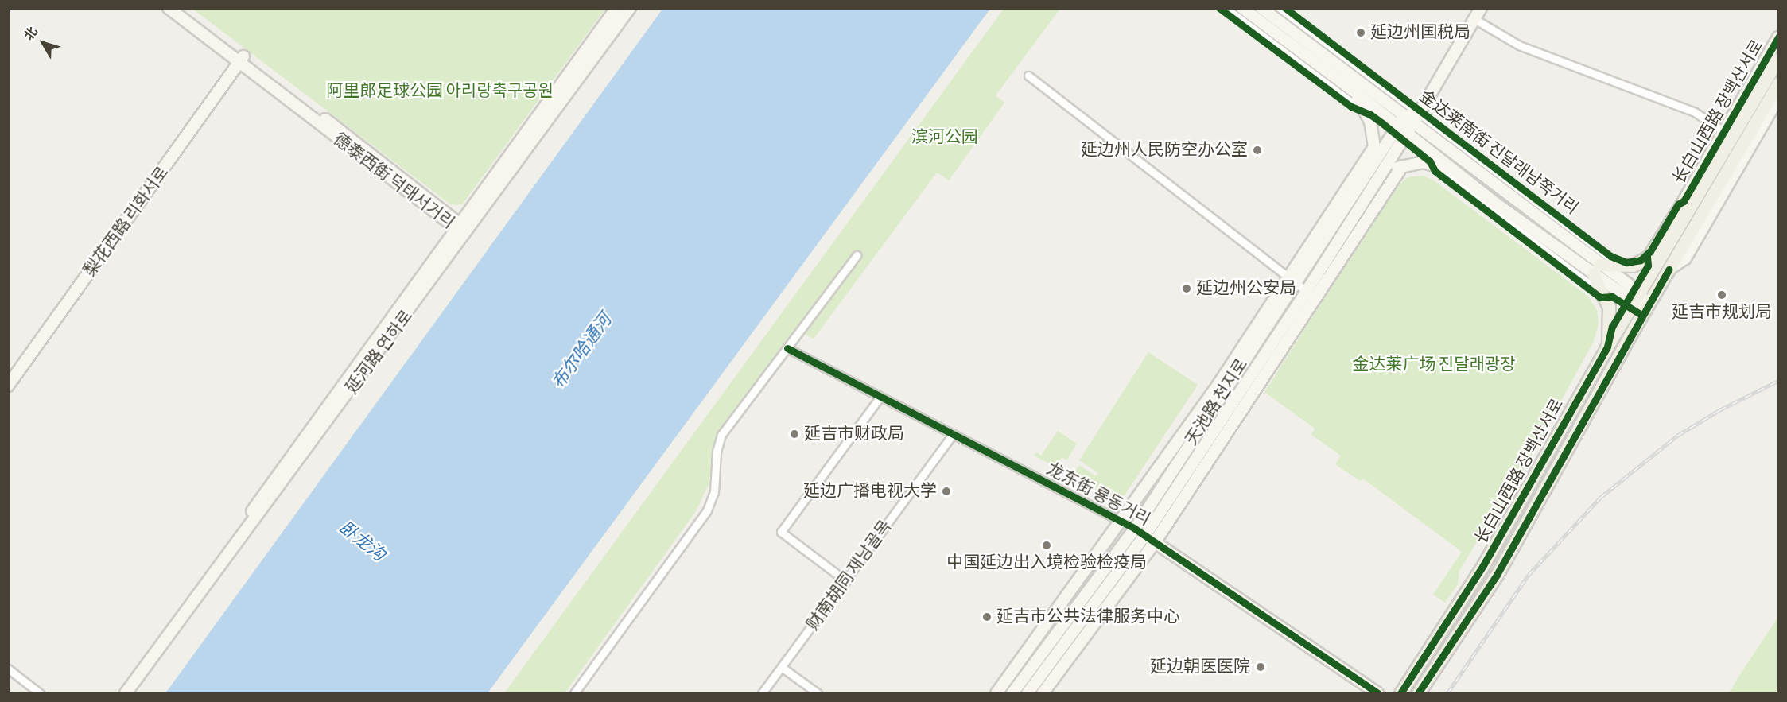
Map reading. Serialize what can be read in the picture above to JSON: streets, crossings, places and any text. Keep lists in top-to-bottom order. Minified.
{"streets":{"main road":["长白山西路 장백산서로","金达莱南街 진달래남쪽거리","德泰西街 덕태서거리","梨花西路 리화서로","延河路 연하로","天池路 천지로","龙东街 룡동거리"],"street":["财南胡同 재남골목"]},"crossings":[["长白山西路 장백산서로","金达莱南街 진달래남쪽거리"],["金达莱南街 진달래남쪽거리","天池路 천지로"],["德泰西街 덕태서거리","梨花西路 리화서로"],["德泰西街 덕태서거리","延河路 연하로"],["天池路 천지로","龙东街 룡동거리"],["龙东街 룡동거리","财南胡同 재남골목"]],"water":["布尔哈通河","卧龙沟"],"parks":["阿里郎足球公园 아리랑축구공원","滨河公园","金达莱广场 진달래광장"],"places":["延边州国税局","延边州人民防空办公室","延边州公安局","延吉市规划局","延吉市财政局","延边广播电视大学","中国延边出入境检验检疫局","延吉市公共法律服务中心","延边朝医医院"],"north":"top left"}
